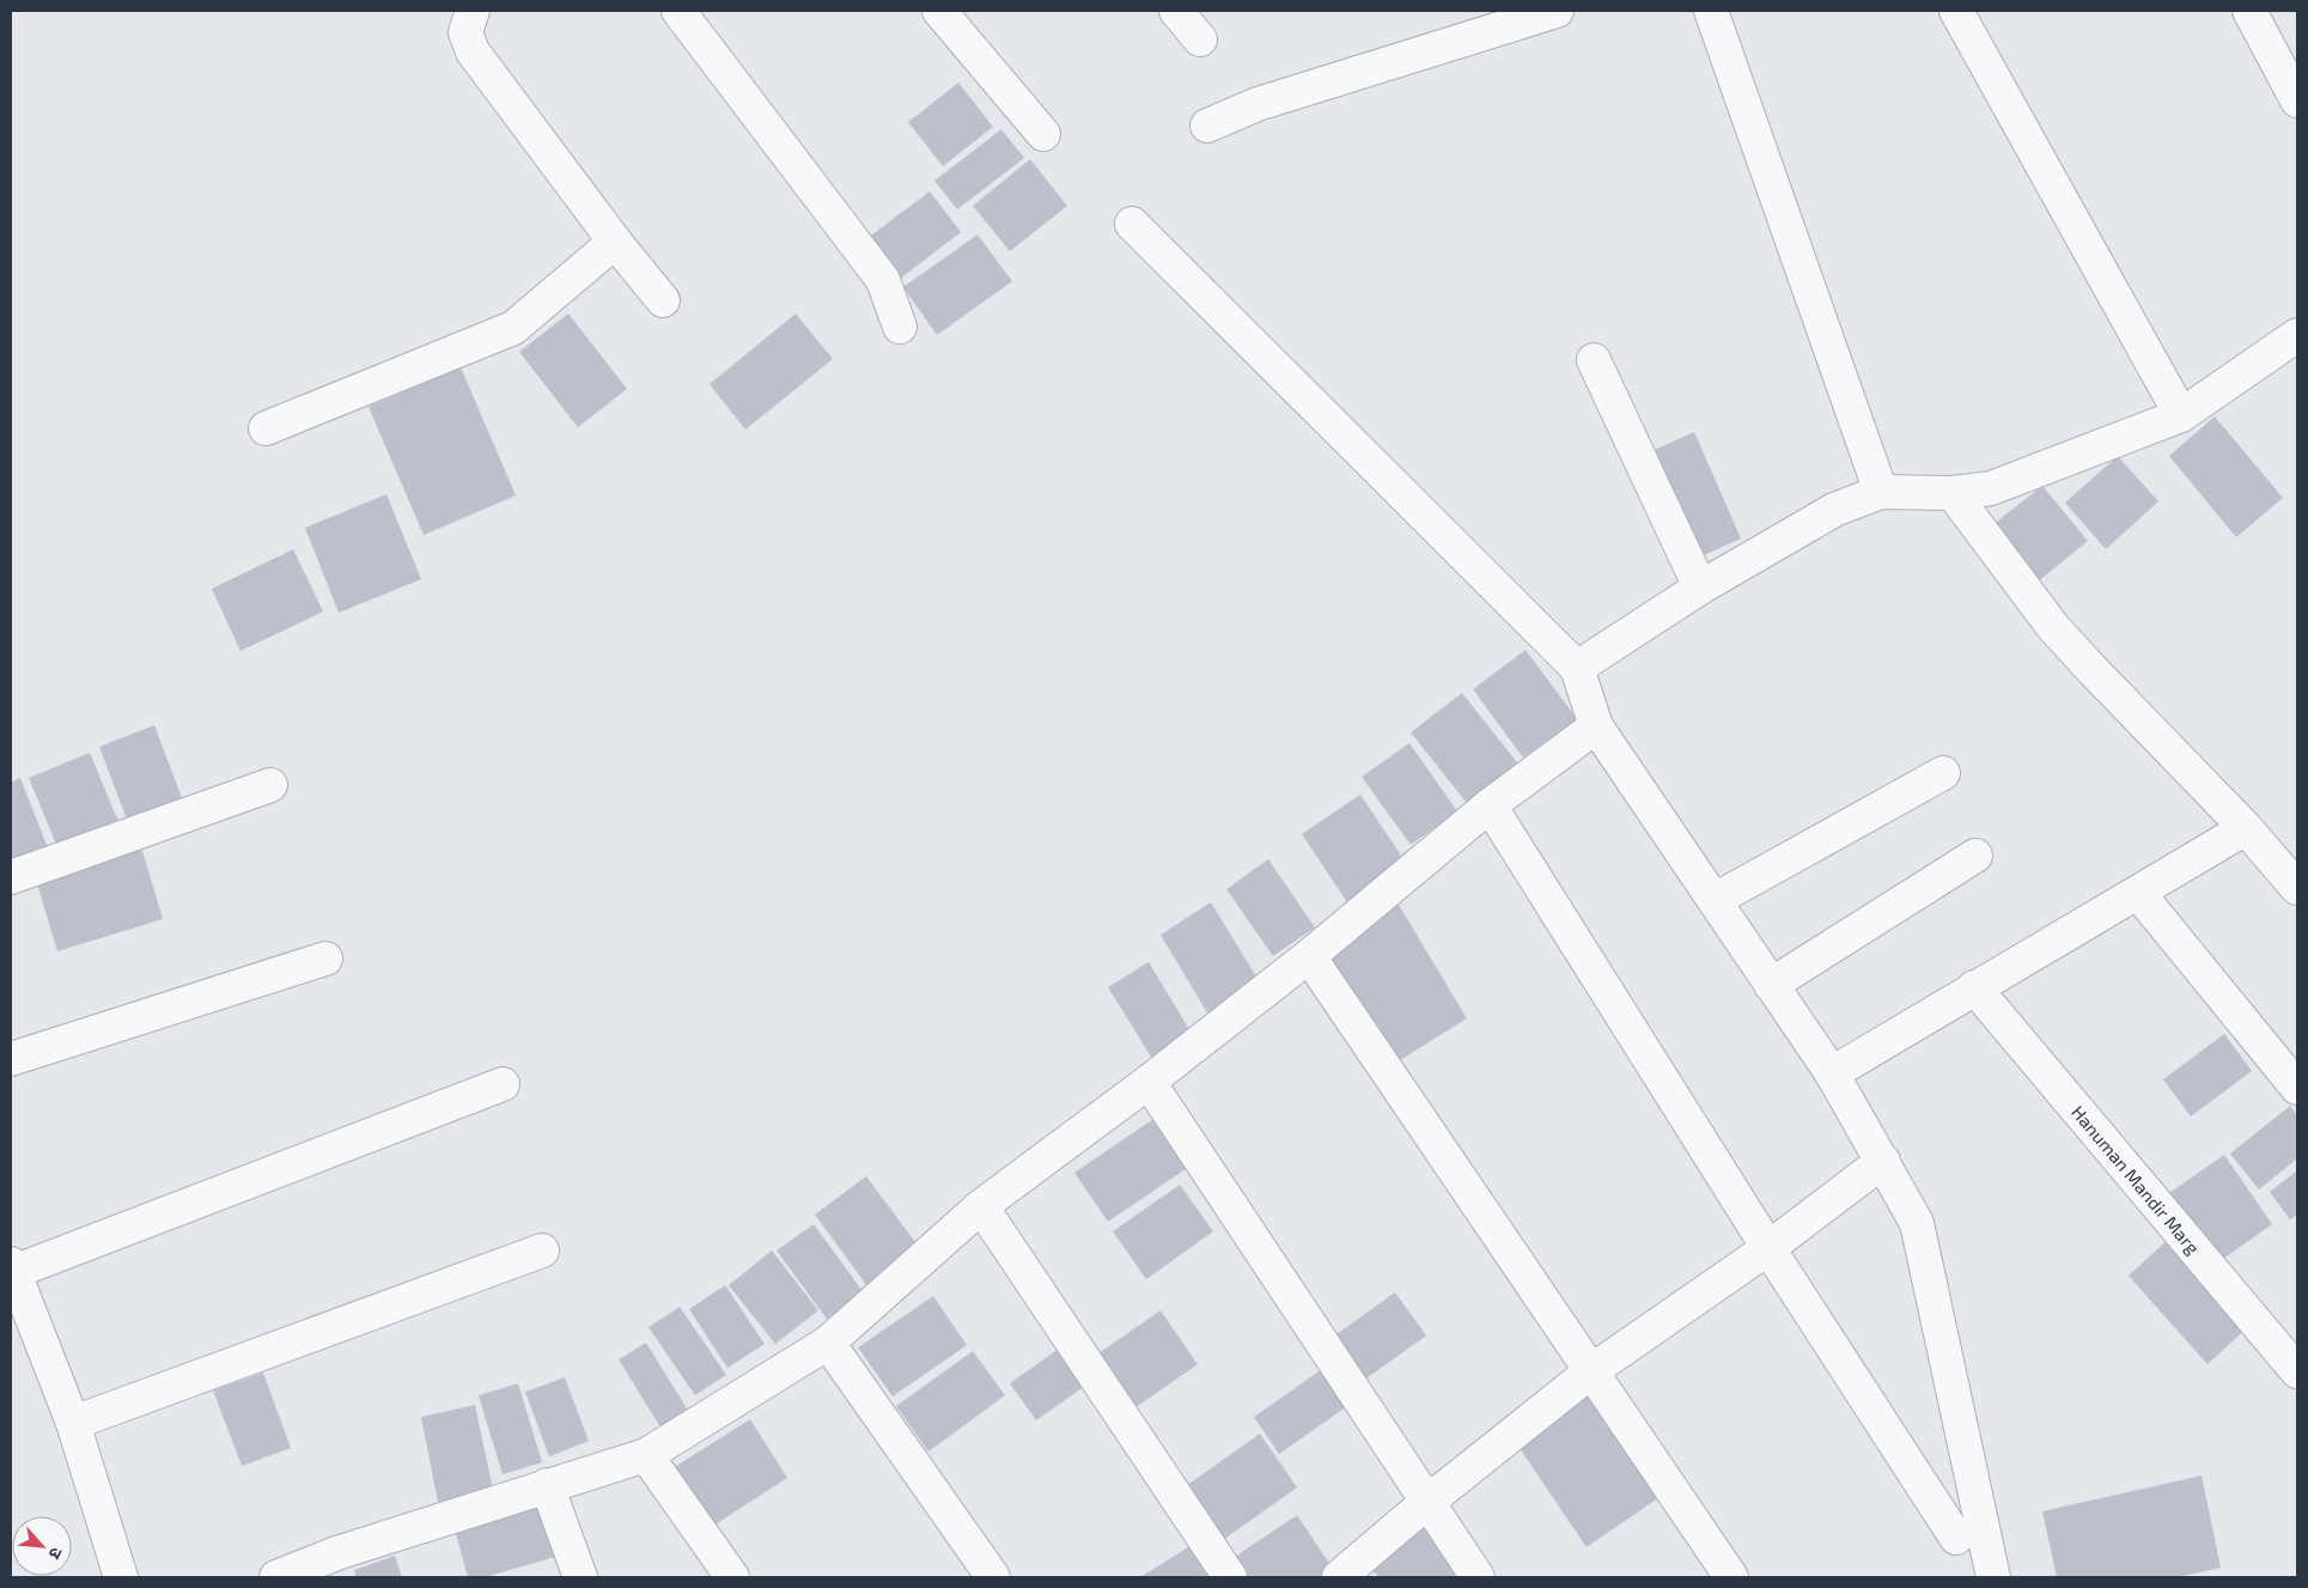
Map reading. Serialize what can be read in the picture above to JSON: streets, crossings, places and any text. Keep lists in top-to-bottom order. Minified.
{"streets":{"street":["Hanuman Mandir Marg"]},"north":"bottom right"}
